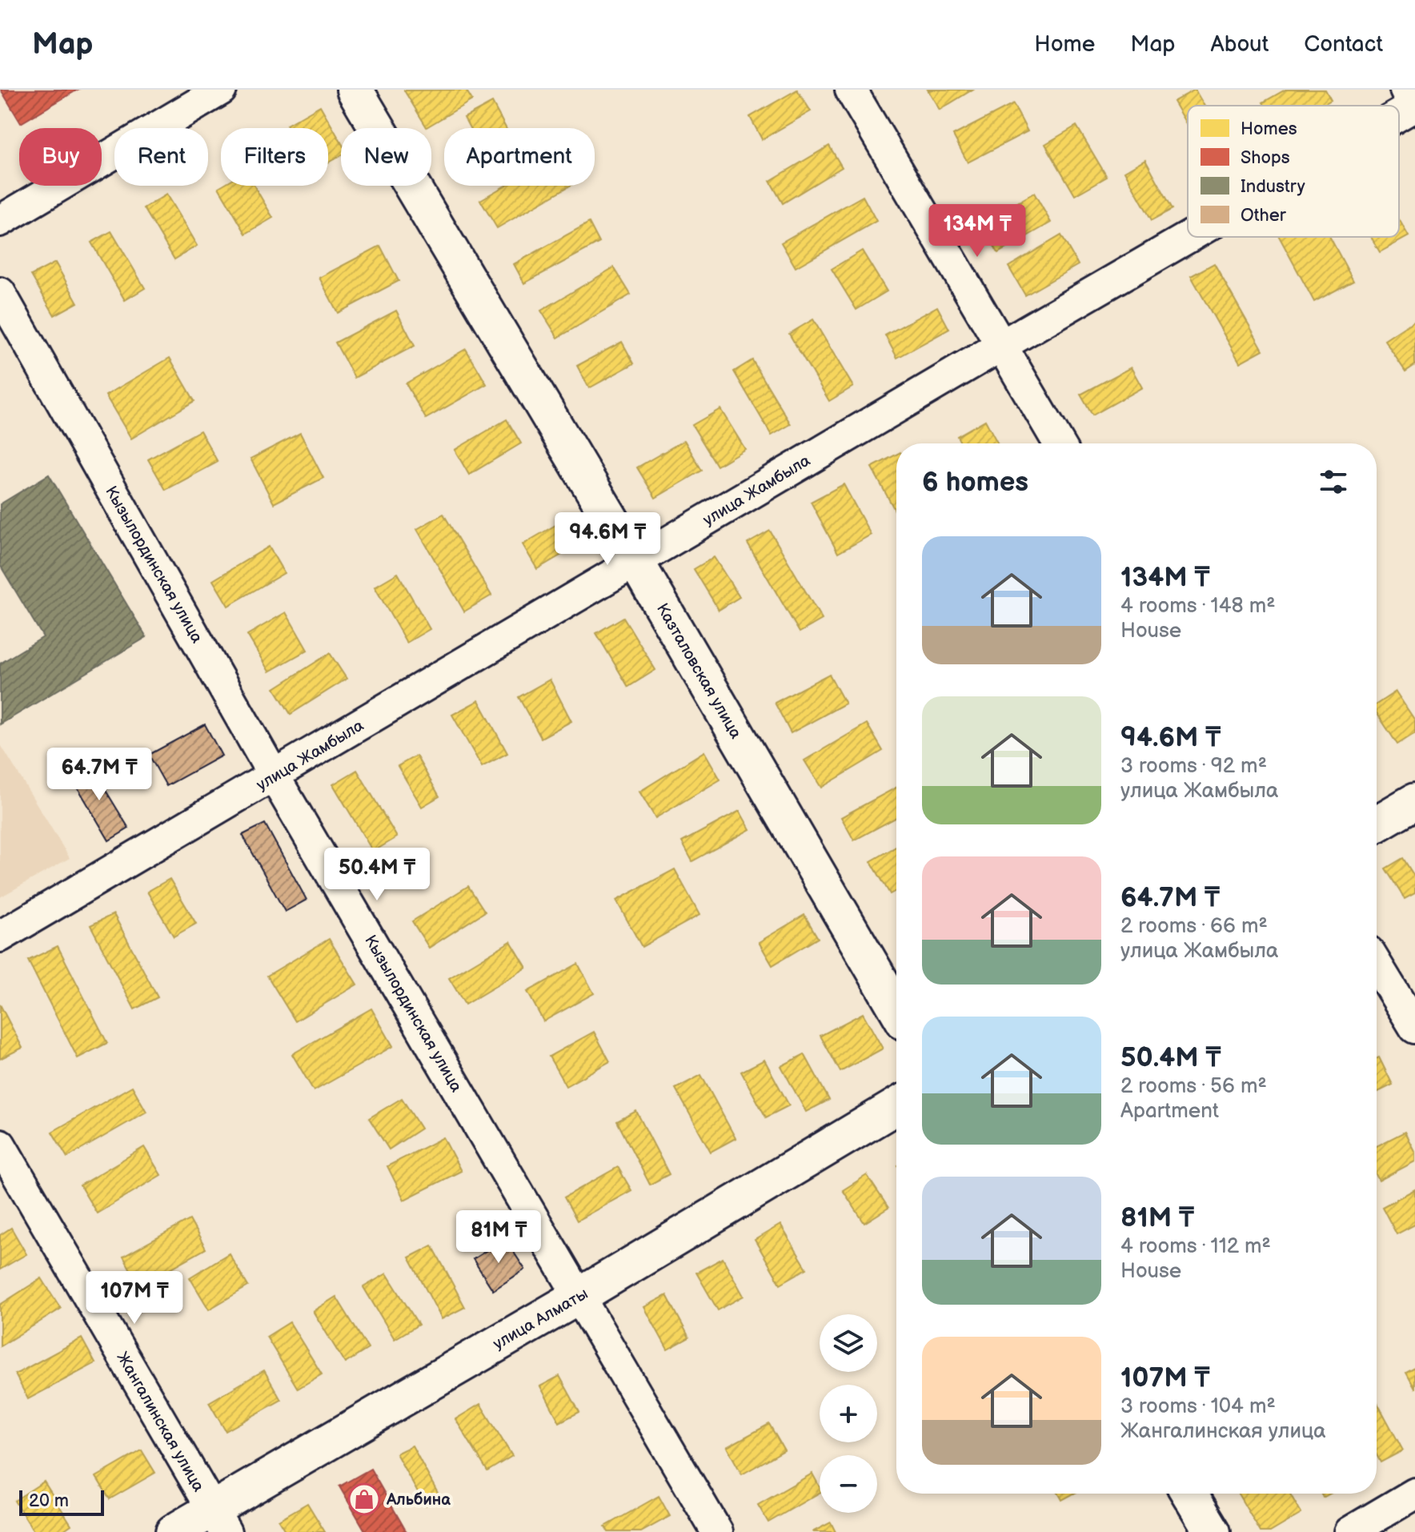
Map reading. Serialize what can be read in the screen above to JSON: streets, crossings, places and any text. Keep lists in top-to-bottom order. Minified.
{"streets":{"street":["улица Жамбыла","Кызылординская улица","Казталовская улица","улица Алматы","Жангалинская улица"]},"crossings":[["улица Жамбыла","Кызылординская улица"],["улица Жамбыла","Казталовская улица"],["Кызылординская улица","улица Алматы"],["улица Алматы","Жангалинская улица"]],"places":{"shop":["Альбина"]},"legend":["Homes","Shops","Industry","Other"],"scale_bar":"20 m","page":{"header":"Map","nav":["Home","Map","About","Contact"],"chip":["Buy","Rent","Filters","New","Apartment"],"price":["134M ₸","94.6M ₸","64.7M ₸","50.4M ₸","81M ₸","107M ₸"],"heading":"6 homes","list":[{"name":"134M ₸","note":"4 rooms · 148 m² · House"},{"name":"94.6M ₸","note":"3 rooms · 92 m² · улица Жамбыла"},{"name":"64.7M ₸","note":"2 rooms · 66 m² · улица Жамбыла"},{"name":"50.4M ₸","note":"2 rooms · 56 m² · Apartment"},{"name":"81M ₸","note":"4 rooms · 112 m² · House"},{"name":"107M ₸","note":"3 rooms · 104 m² · Жангалинская улица"}],"map_buttons":["+","−"],"scale":"20 m"}}
